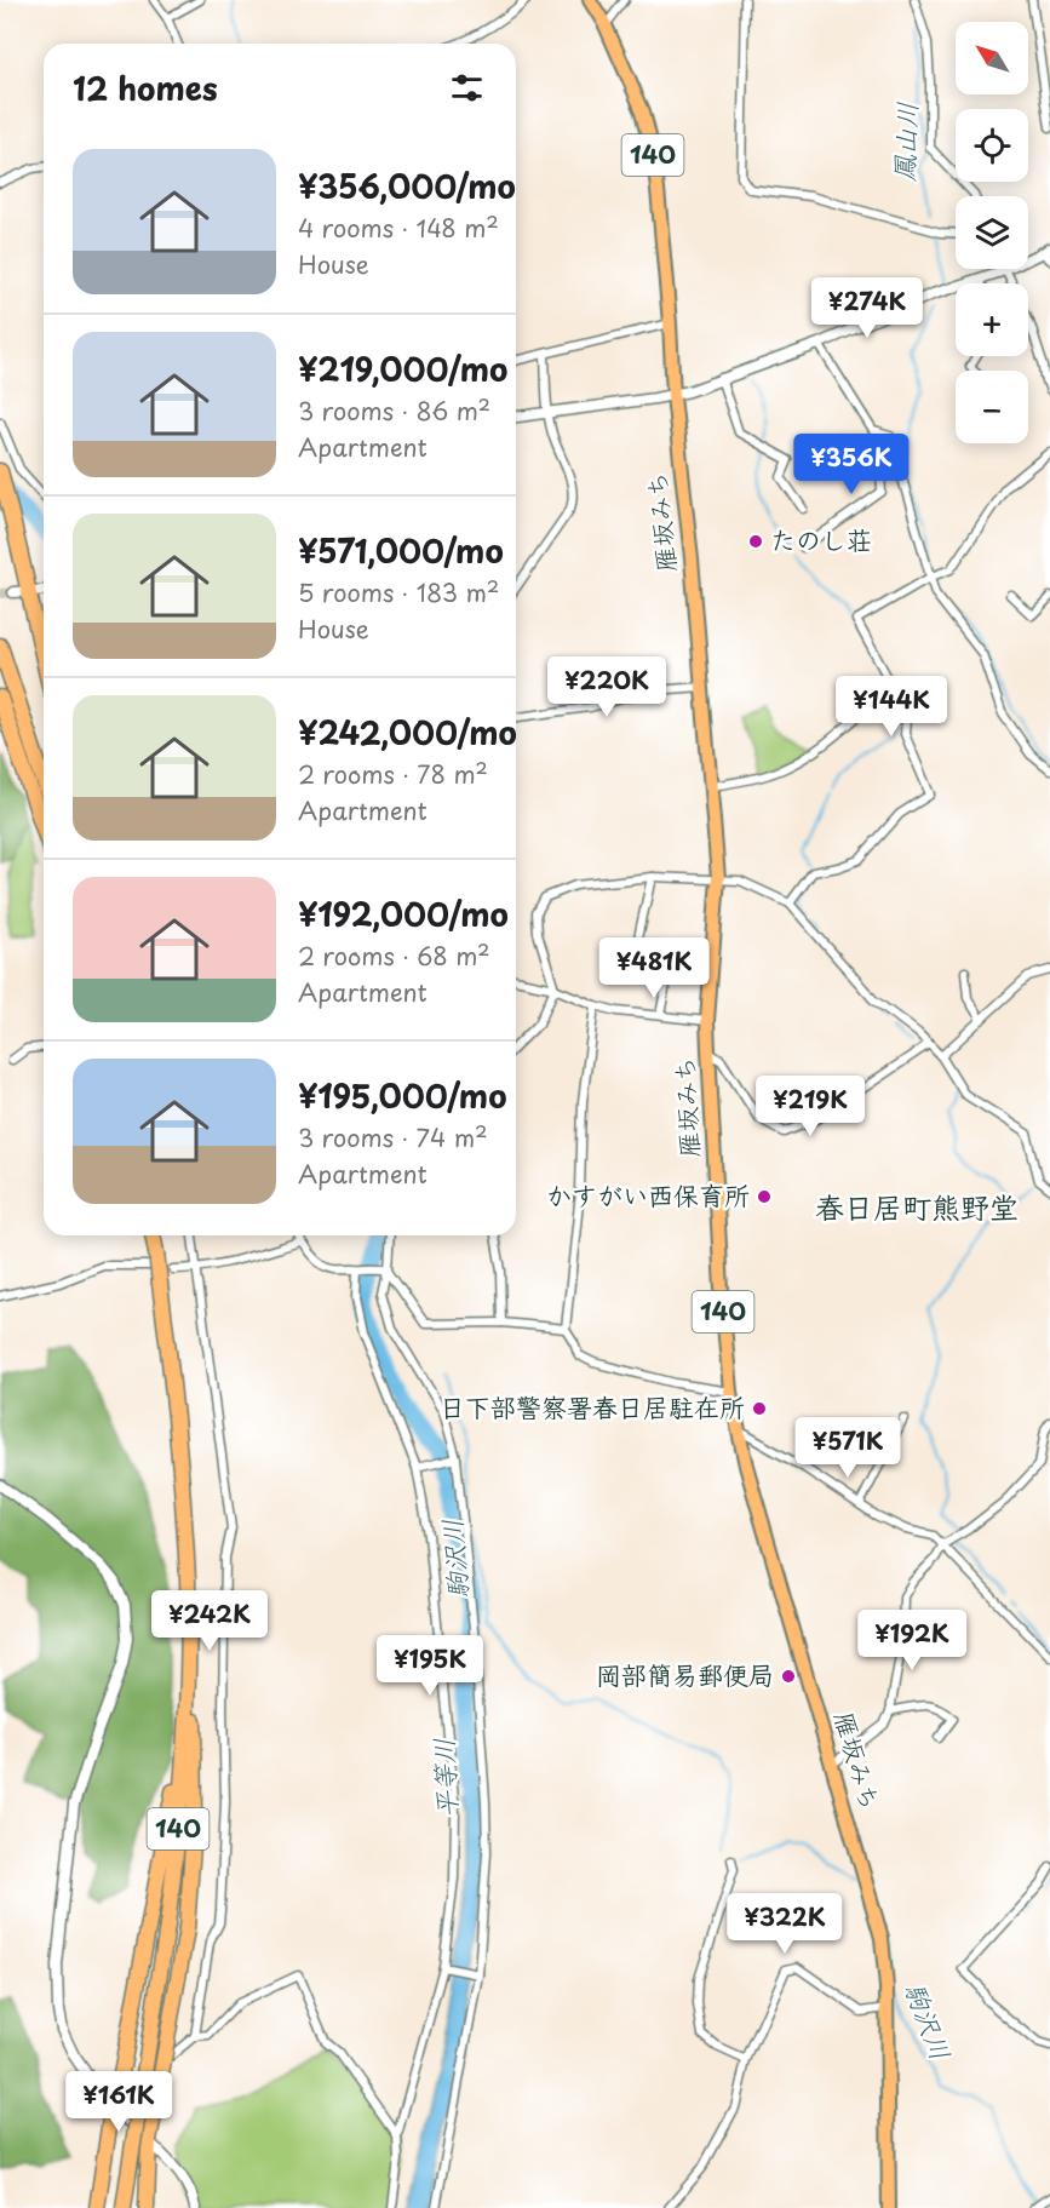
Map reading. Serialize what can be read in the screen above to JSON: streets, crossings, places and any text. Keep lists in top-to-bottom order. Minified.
{"streets":{"highway":["140","雁坂みち"]},"districts":["春日居町熊野堂"],"water":["鳳山川","駒沢川","平等川"],"places":["たのし荘","かすがい西保育所","日下部警察署春日居駐在所","岡部簡易郵便局"],"north":"top left","page":{"map_buttons":["+","−"],"heading":"12 homes","list":[{"name":"¥356,000/mo","note":"4 rooms · 148 m² · House"},{"name":"¥219,000/mo","note":"3 rooms · 86 m² · Apartment"},{"name":"¥571,000/mo","note":"5 rooms · 183 m² · House"},{"name":"¥242,000/mo","note":"2 rooms · 78 m² · Apartment"},{"name":"¥192,000/mo","note":"2 rooms · 68 m² · Apartment"},{"name":"¥195,000/mo","note":"3 rooms · 74 m² · Apartment"}],"price":["¥274K","¥356K","¥220K","¥144K","¥481K","¥219K","¥571K","¥242K","¥192K","¥195K","¥322K","¥161K"]}}
